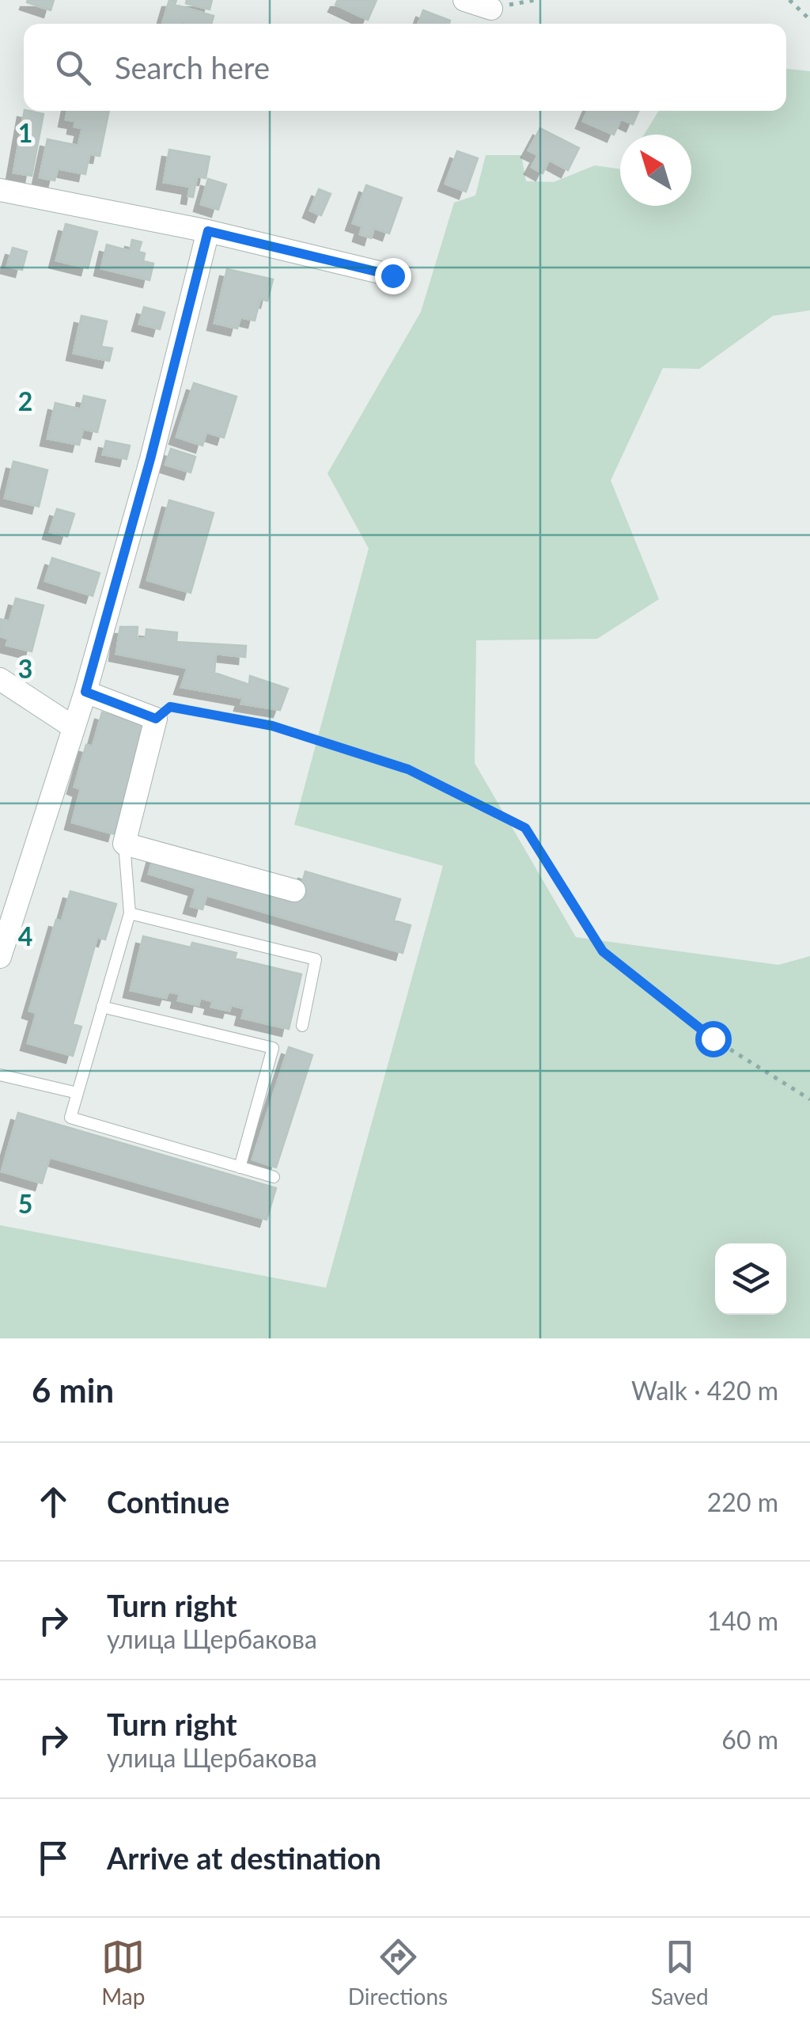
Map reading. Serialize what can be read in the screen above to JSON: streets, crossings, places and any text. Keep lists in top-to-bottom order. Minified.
{"north":"top left","page":{"search":"Search here","heading":["6 min","Walk · 420 m"],"list":[["Continue","220 m"],["Turn right","улица Щербакова","140 m"],["Turn right","улица Щербакова","60 m"],"Arrive at destination"],"nav":["Map","Directions","Saved"]},"grid":{"rows":["1","2","3","4","5"]}}
